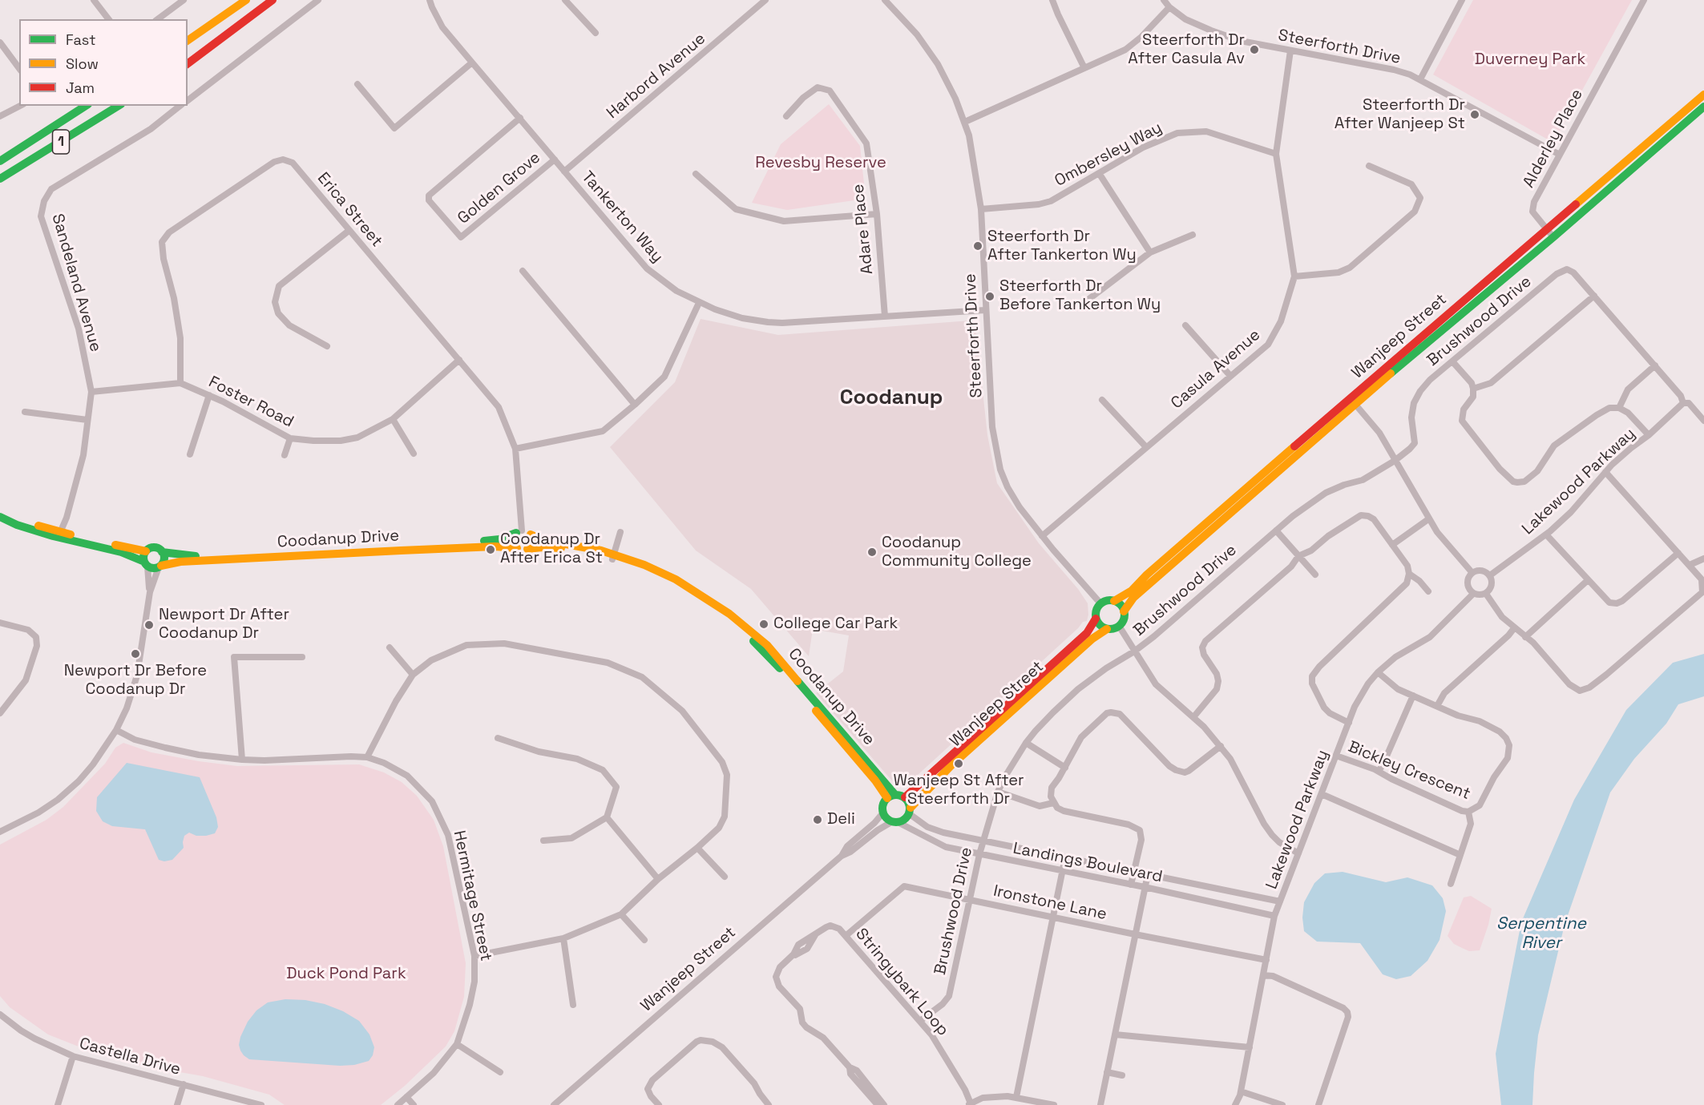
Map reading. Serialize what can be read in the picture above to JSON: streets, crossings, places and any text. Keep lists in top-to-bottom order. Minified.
{"streets":{"main road":["1","Wanjeep Street","Coodanup Drive"],"street":["Steerforth Drive","Harbord Avenue","Alderley Place","Ombersley Way","Golden Grove","Erica Street","Tankerton Way","Adare Place","Sandeland Avenue","Brushwood Drive","Casula Avenue","Foster Road","Lakewood Parkway","Bickley Crescent","Landings Boulevard","Hermitage Street","Ironstone Lane","Stringybark Loop","Castella Drive"]},"crossings":[["Steerforth Drive","Alderley Place"],["Steerforth Drive","Ombersley Way"],["Steerforth Drive","Tankerton Way"],["Steerforth Drive","Wanjeep Street"],["Steerforth Drive","Casula Avenue"],["Harbord Avenue","Tankerton Way"],["Alderley Place","Wanjeep Street"],["Ombersley Way","Casula Avenue"],["Golden Grove","Tankerton Way"],["Erica Street","Foster Road"],["Erica Street","Coodanup Drive"],["Tankerton Way","Adare Place"],["Sandeland Avenue","Foster Road"],["Brushwood Drive","Landings Boulevard"],["Brushwood Drive","Ironstone Lane"],["Brushwood Drive","Stringybark Loop"],["Wanjeep Street","Coodanup Drive"],["Wanjeep Street","Landings Boulevard"],["Lakewood Parkway","Bickley Crescent"],["Lakewood Parkway","Landings Boulevard"],["Lakewood Parkway","Ironstone Lane"],["Coodanup Drive","Landings Boulevard"],["Ironstone Lane","Stringybark Loop"]],"districts":["Coodanup"],"water":["Serpentine River"],"parks":["Duverney Park","Revesby Reserve","Duck Pond Park"],"places":["Steerforth Dr After Casula Av","Steerforth Dr After Wanjeep St","Steerforth Dr After Tankerton Wy","Steerforth Dr Before Tankerton Wy","Coodanup Dr After Erica St","Coodanup Community College","College Car Park","Newport Dr After Coodanup Dr","Newport Dr Before Coodanup Dr","Wanjeep St After Steerforth Dr","Deli"],"legend":["Fast","Slow","Jam"]}
